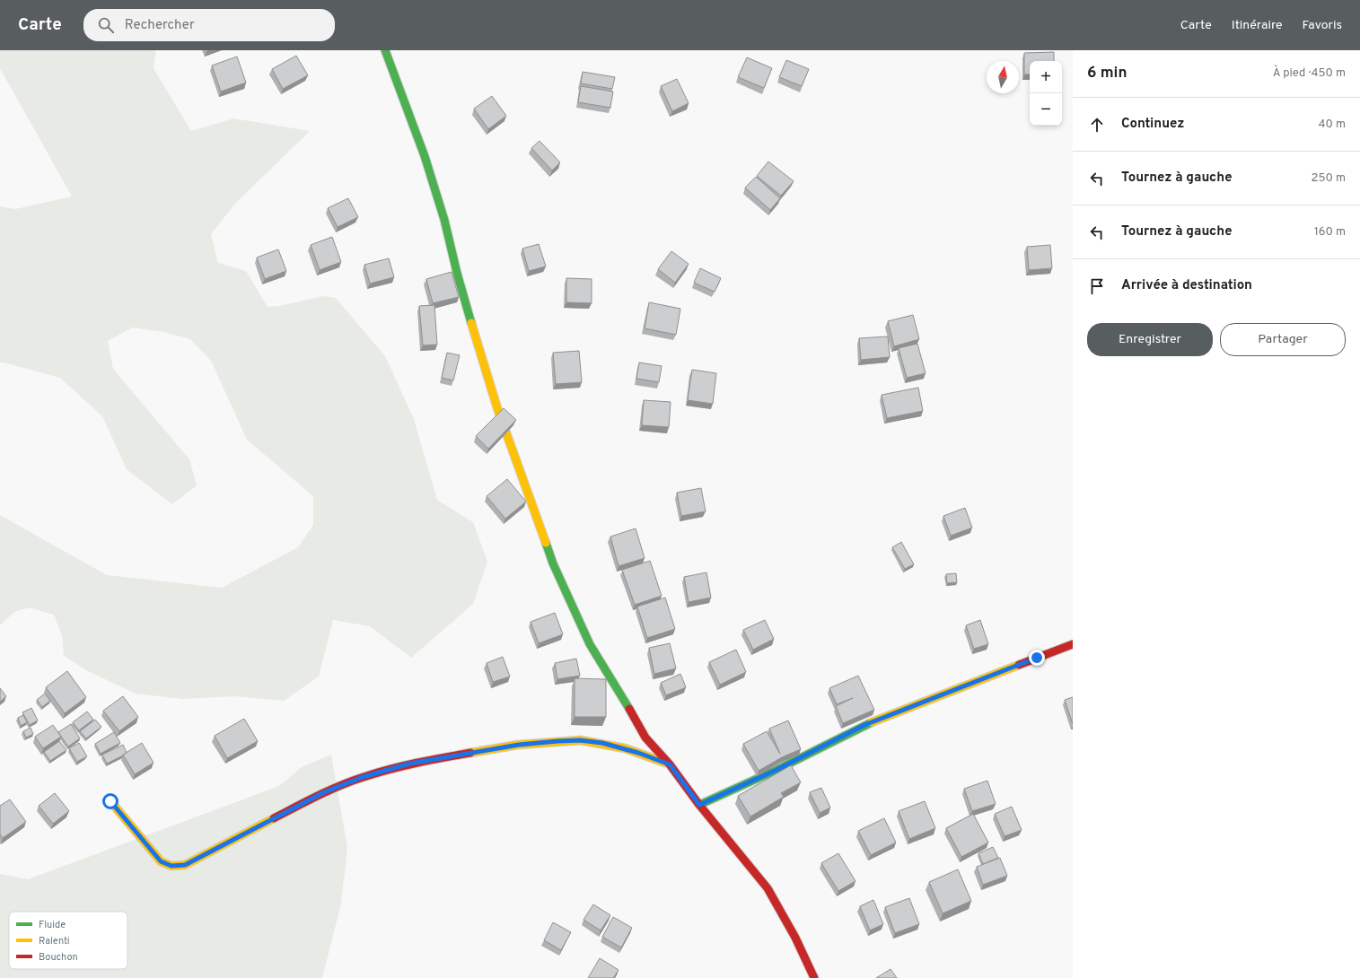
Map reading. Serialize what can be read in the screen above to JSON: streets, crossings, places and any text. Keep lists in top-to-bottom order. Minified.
{"legend":["Fluide","Ralenti","Bouchon"],"north":"top","page":{"header":"Carte","search":"Rechercher","nav":["Carte","Itinéraire","Favoris"],"heading":["6 min","À pied · 450 m"],"map_buttons":["+","−"],"list":[["Continuez","40 m"],["Tournez à gauche","250 m"],["Tournez à gauche","160 m"],"Arrivée à destination"],"buttons":["Enregistrer","Partager"]}}
